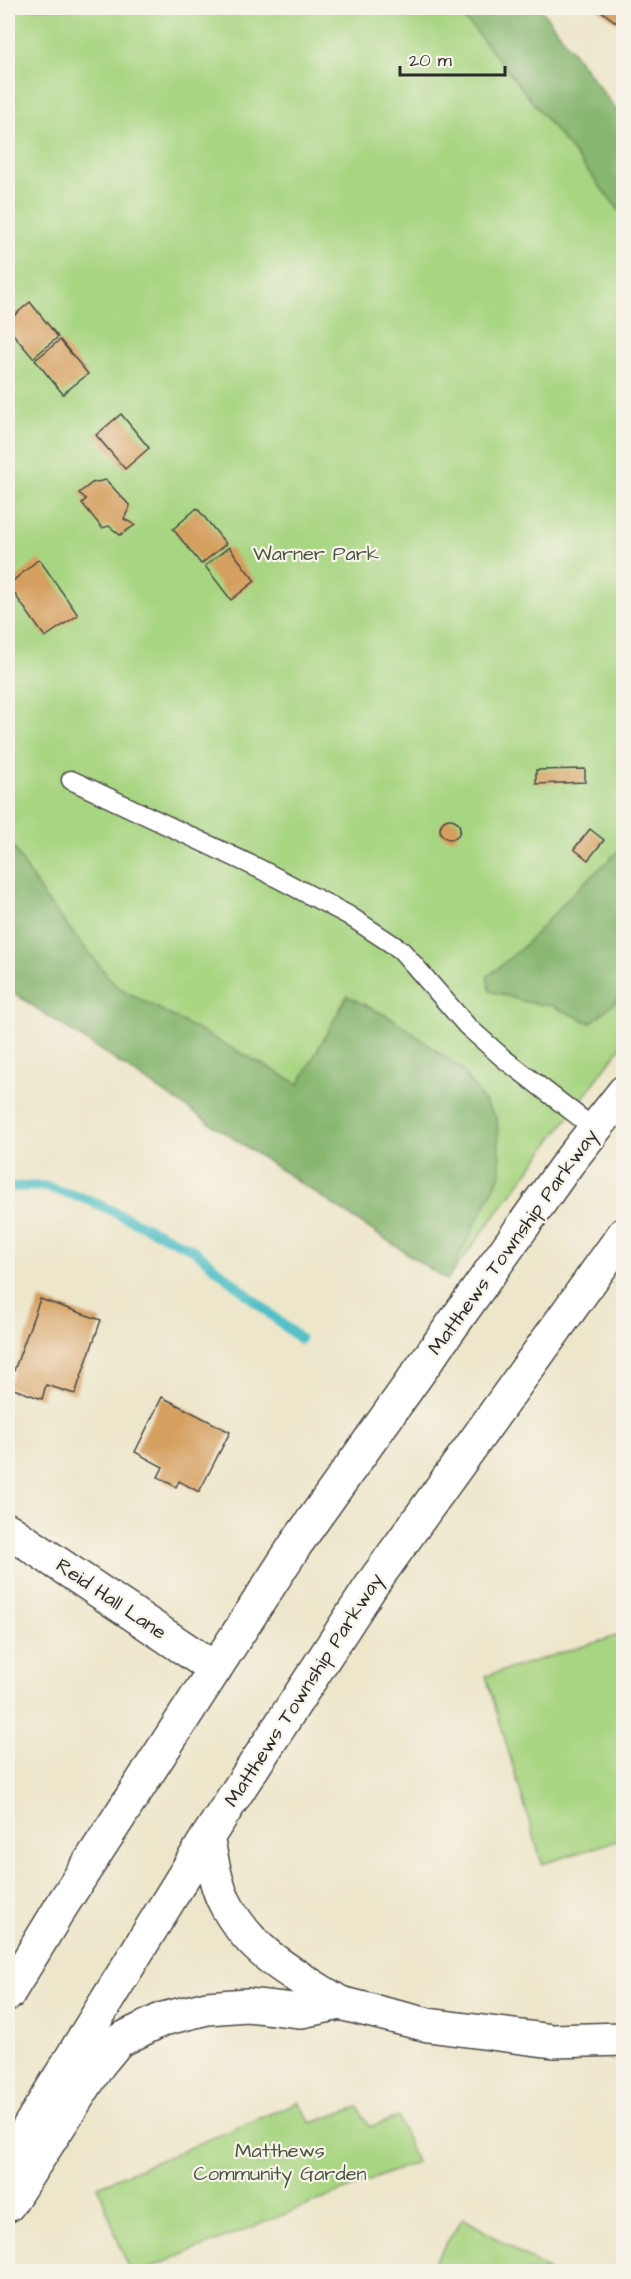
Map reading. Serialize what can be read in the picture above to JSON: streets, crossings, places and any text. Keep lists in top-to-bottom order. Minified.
{"streets":{"main road":["Matthews Township Parkway","Reid Hall Lane"]},"crossings":[["Matthews Township Parkway","Reid Hall Lane"]],"parks":["Warner Park","Matthews Community Garden"],"scale_bar":"20 m"}
